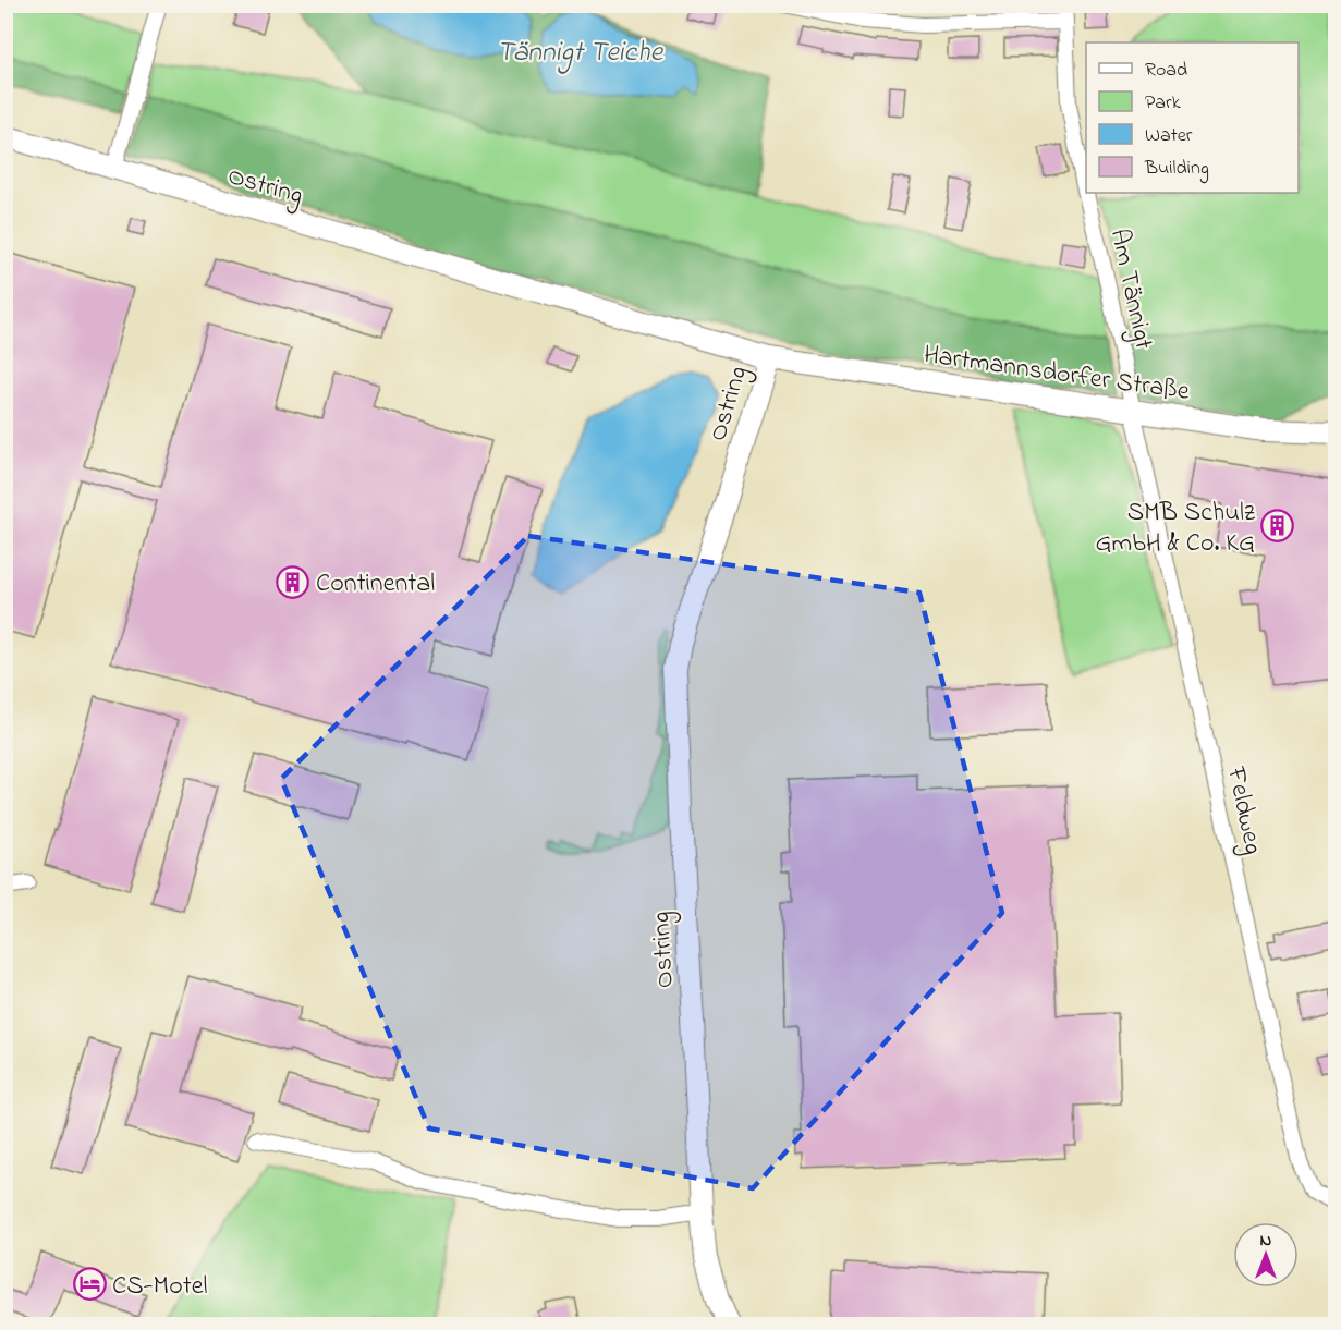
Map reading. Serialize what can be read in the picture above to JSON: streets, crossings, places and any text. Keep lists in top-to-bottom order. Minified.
{"streets":{"main road":["Ostring","Hartmannsdorfer Straße"],"street":["Am Tännigt","Feldweg"]},"crossings":[["Ostring","Hartmannsdorfer Straße"],["Am Tännigt","Hartmannsdorfer Straße"],["Am Tännigt","Feldweg"],["Hartmannsdorfer Straße","Feldweg"]],"water":["Tännigt Teiche"],"places":{"building":["SMB Schulz GmbH & Co. KG","Continental"],"hotel":["CS-Motel"]},"legend":["Road","Park","Water","Building"],"north":"top"}
